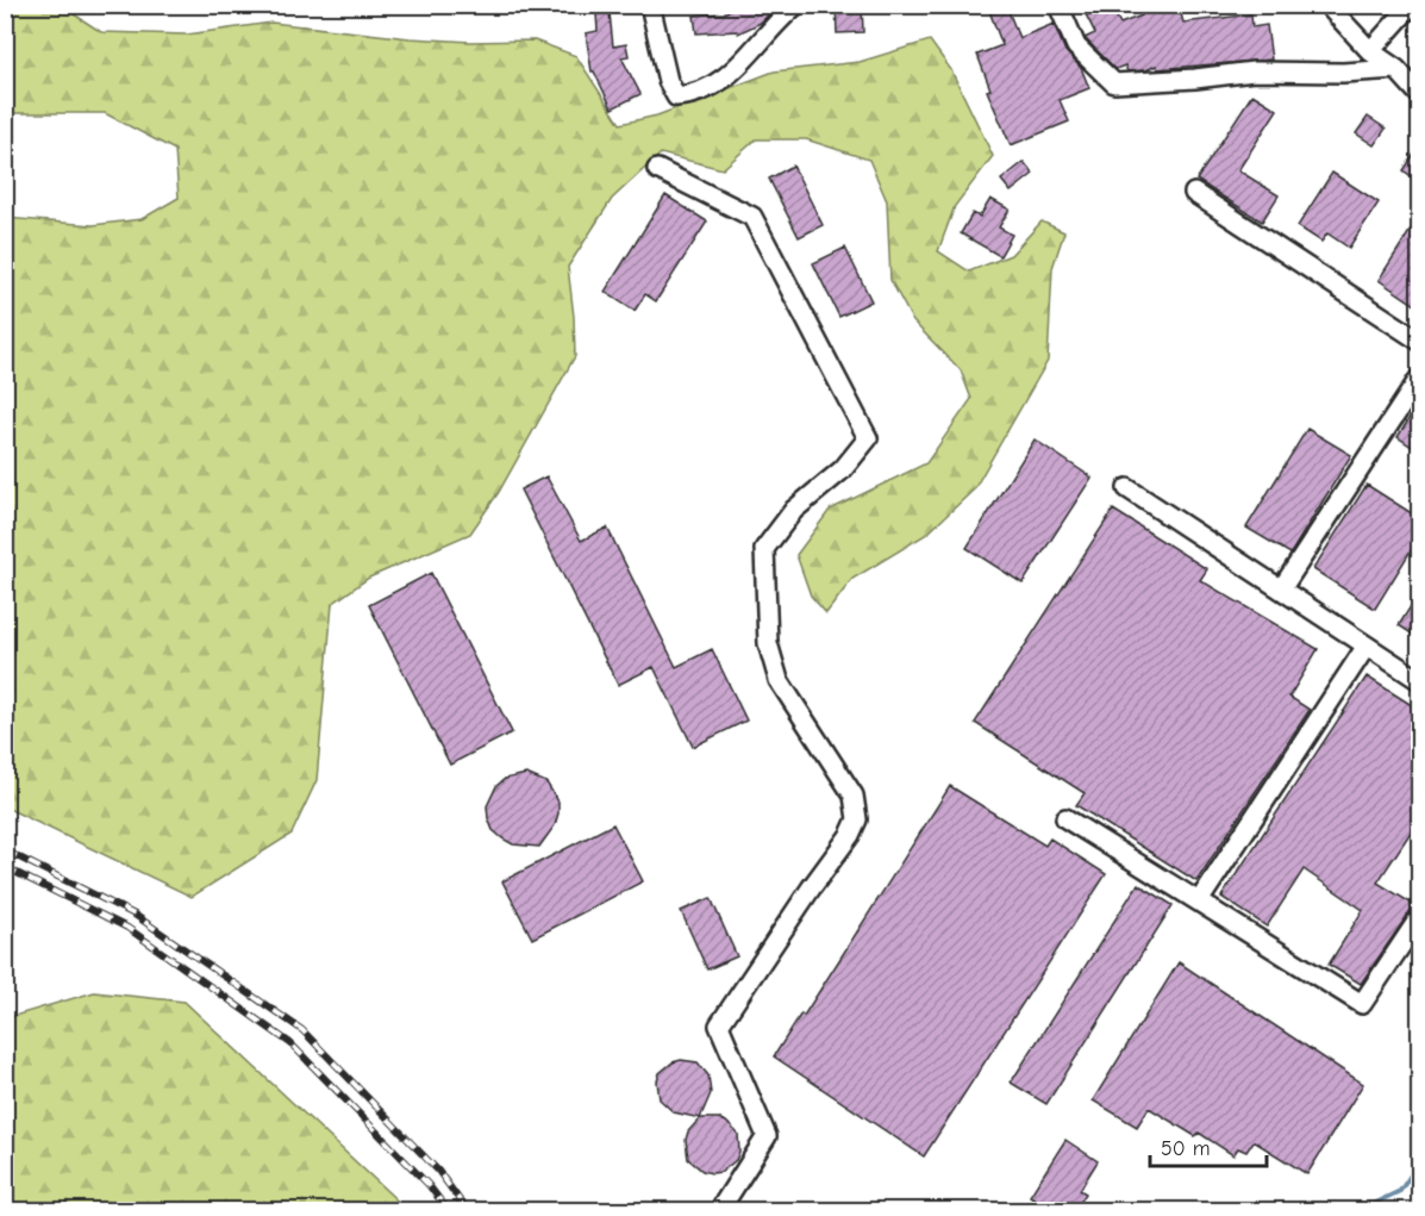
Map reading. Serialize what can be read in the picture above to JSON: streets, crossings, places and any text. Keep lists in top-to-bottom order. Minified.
{"scale_bar":"50 m"}
